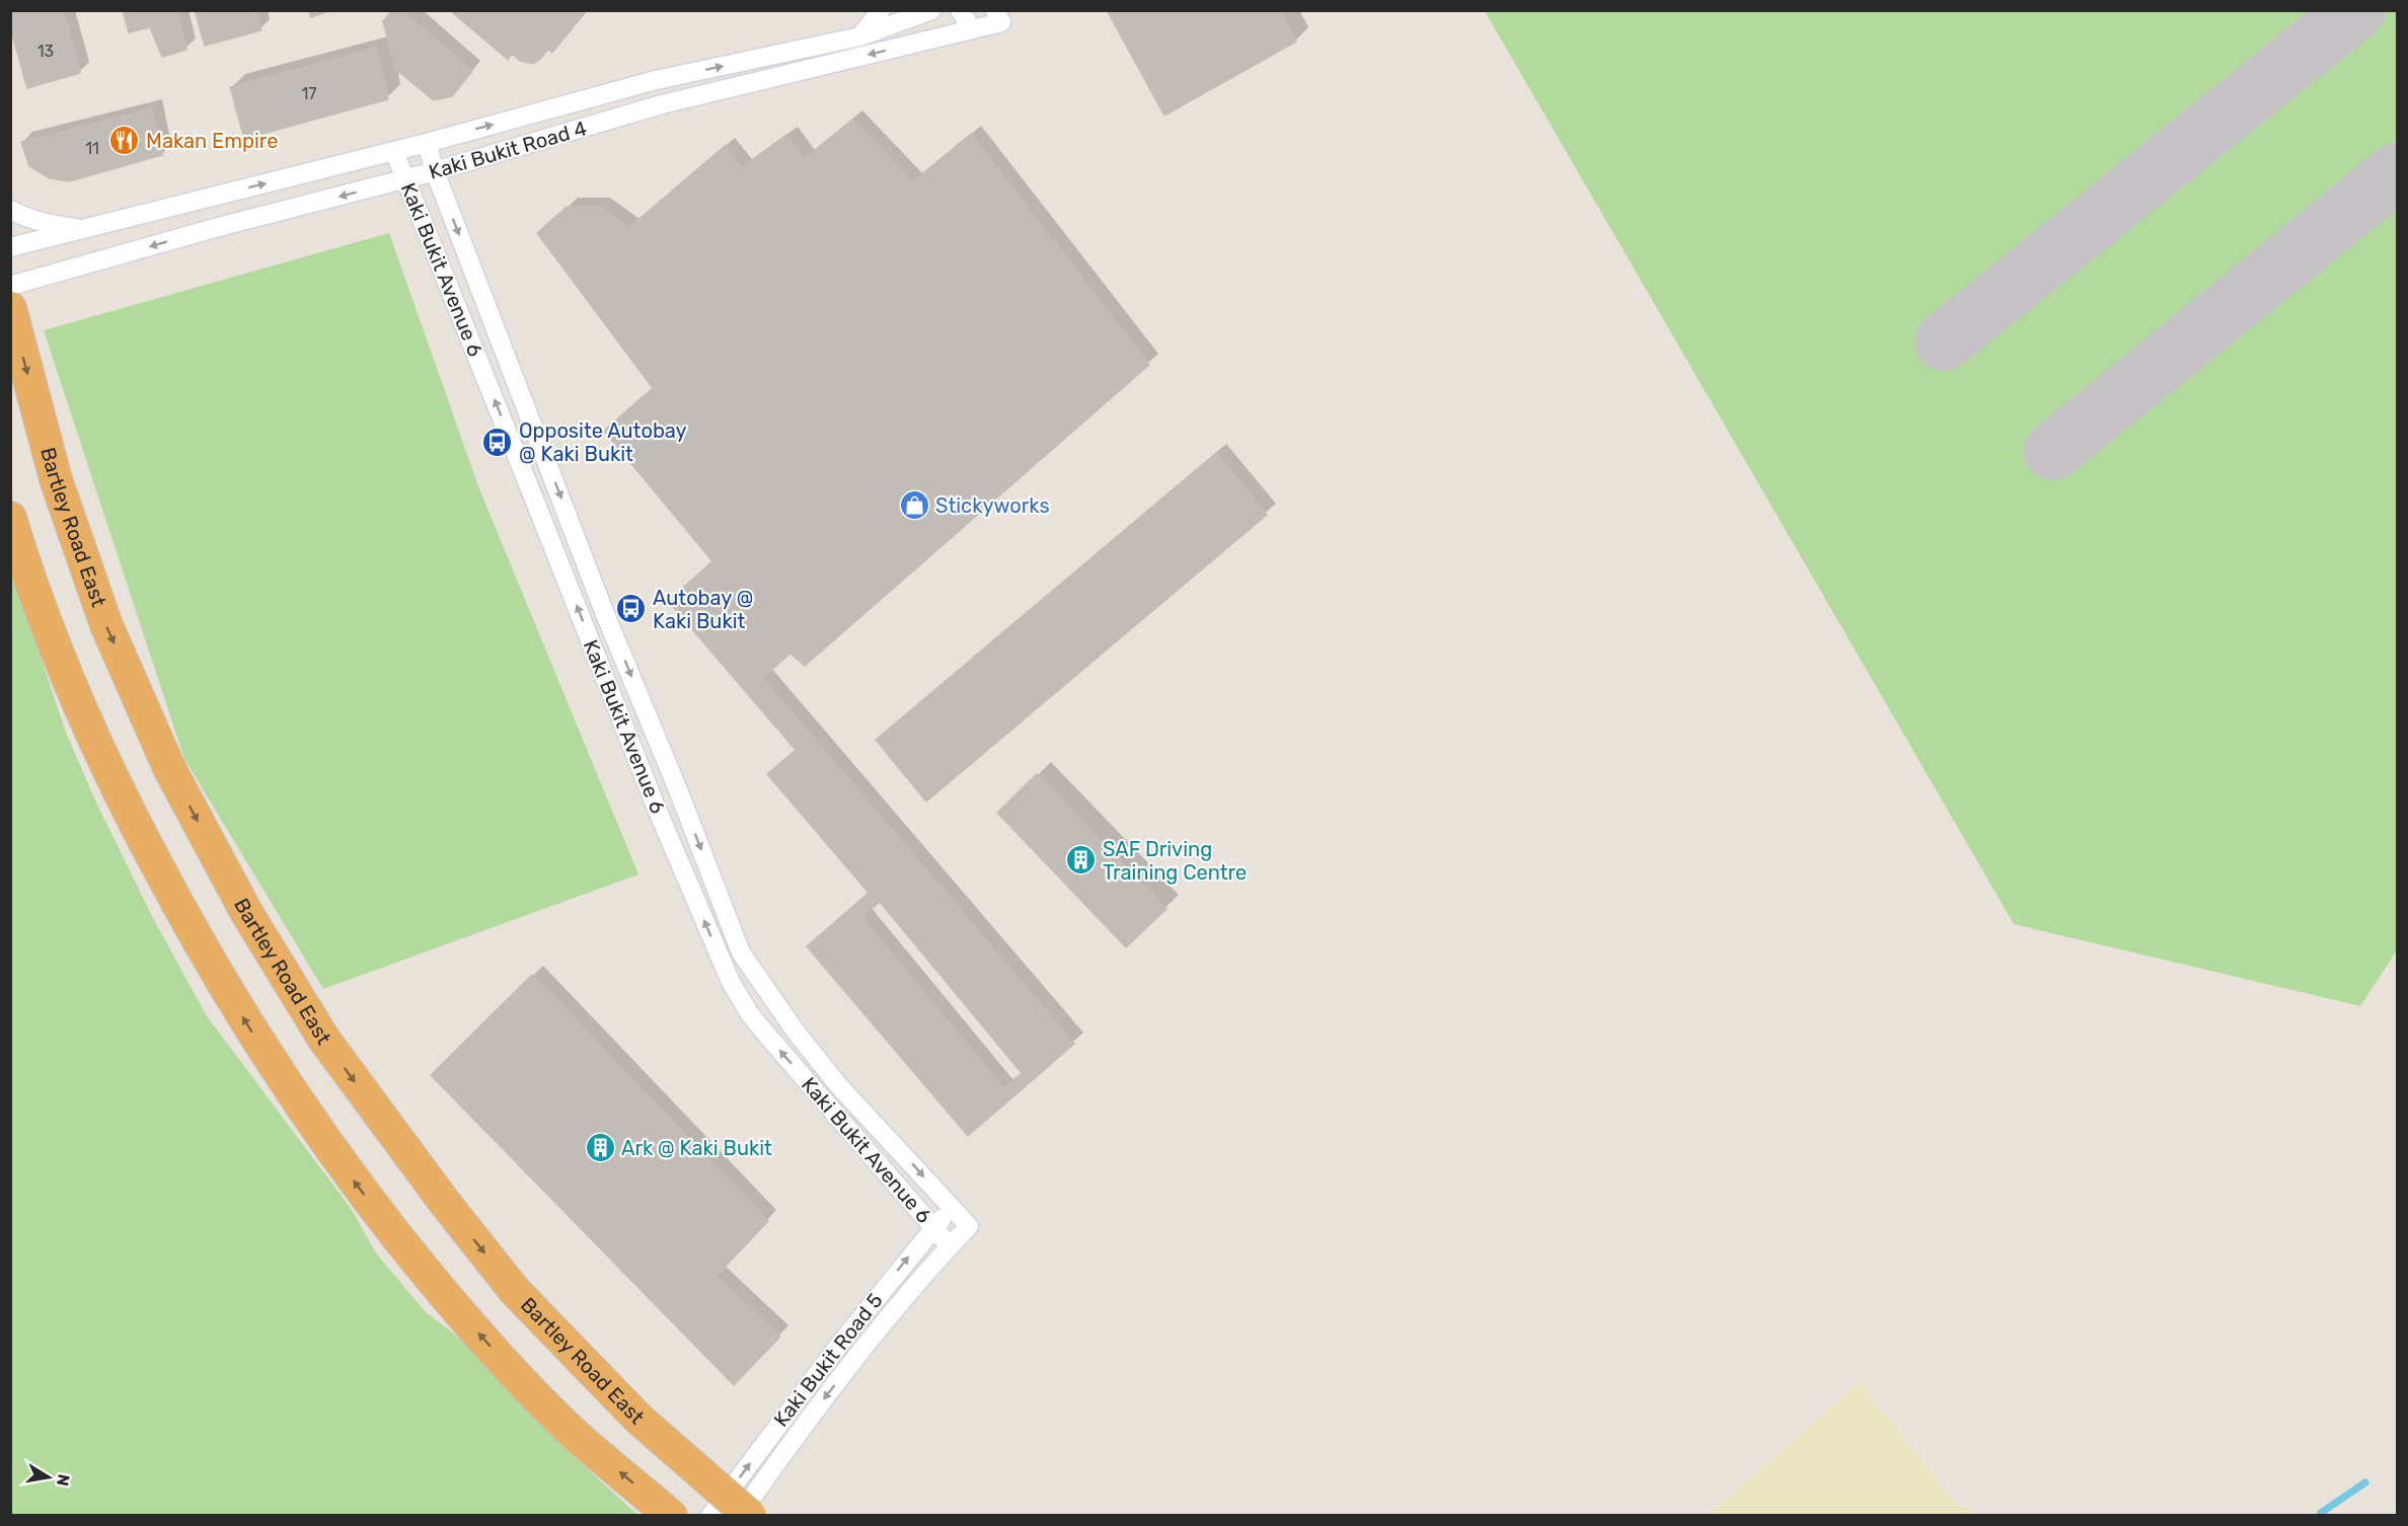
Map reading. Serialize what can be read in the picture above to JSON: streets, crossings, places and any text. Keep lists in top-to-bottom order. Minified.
{"streets":{"highway":["Bartley Road East"],"street":["Kaki Bukit Road 4","Kaki Bukit Avenue 6","Kaki Bukit Road 5"]},"crossings":[["Kaki Bukit Road 4","Kaki Bukit Avenue 6"],["Kaki Bukit Avenue 6","Kaki Bukit Road 5"]],"places":{"restaurant":["Makan Empire"],"bus stop":["Opposite Autobay @ Kaki Bukit","Autobay @ Kaki Bukit"],"shop":["Stickyworks"],"building":["SAF Driving Training Centre","Ark @ Kaki Bukit"]},"house_numbers":["13","17","11"],"north":"right"}
